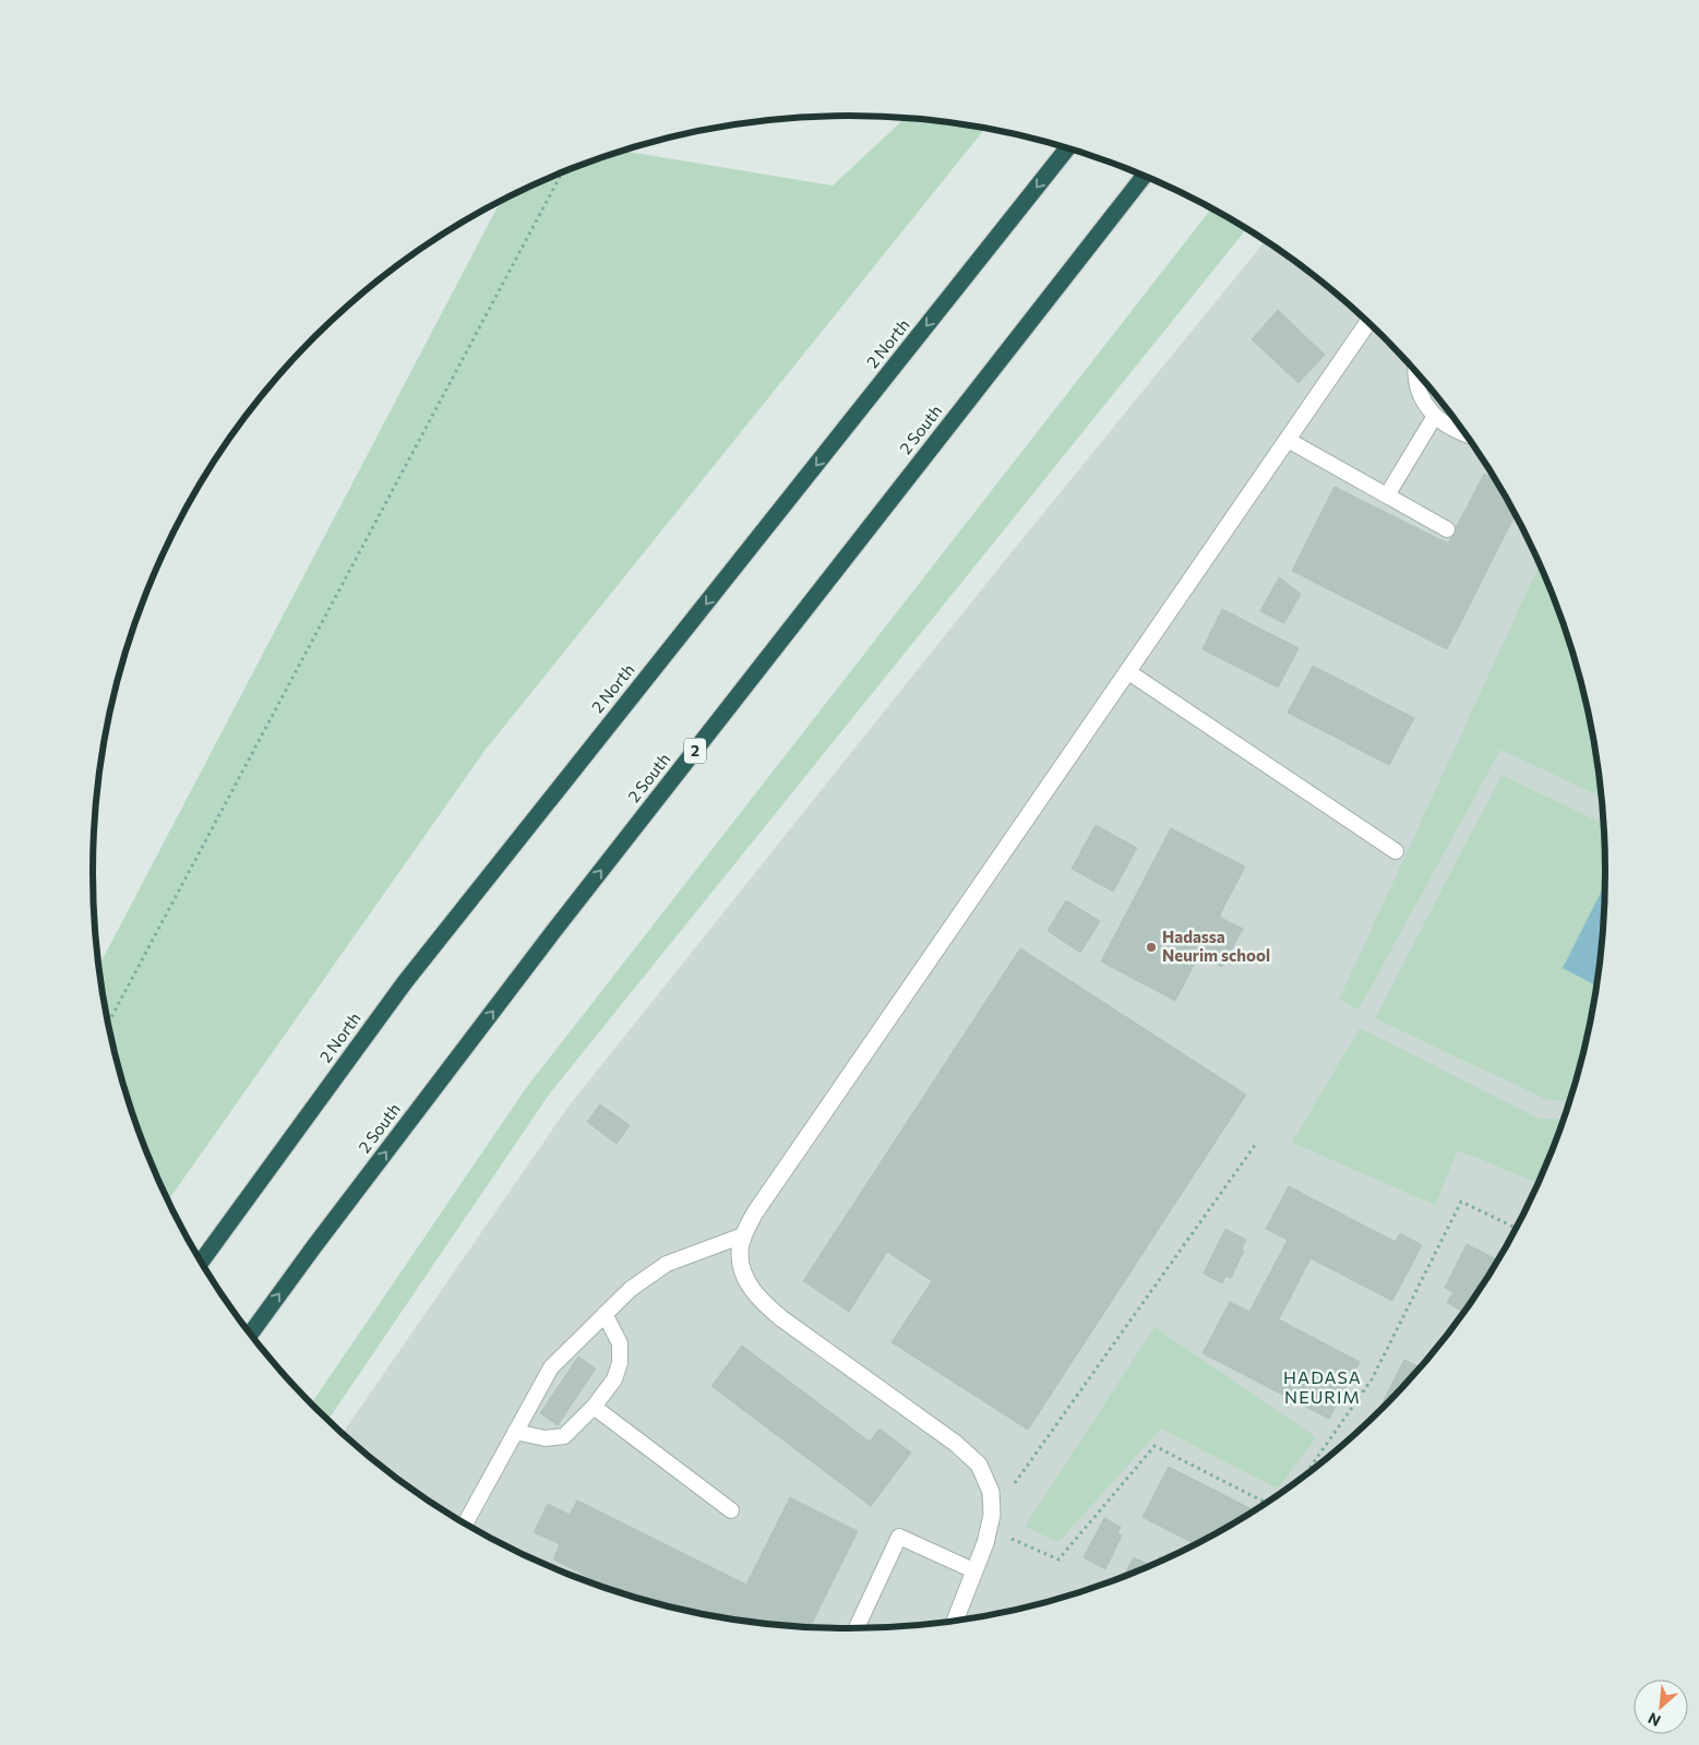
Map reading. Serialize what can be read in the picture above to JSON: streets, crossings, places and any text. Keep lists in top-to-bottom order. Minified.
{"streets":{"highway":["2 North","2 South","2"]},"one_way":["2 North","2 South"],"districts":["HADASA NEURIM"],"places":["Hadassa Neurim school"],"north":"bottom left"}
